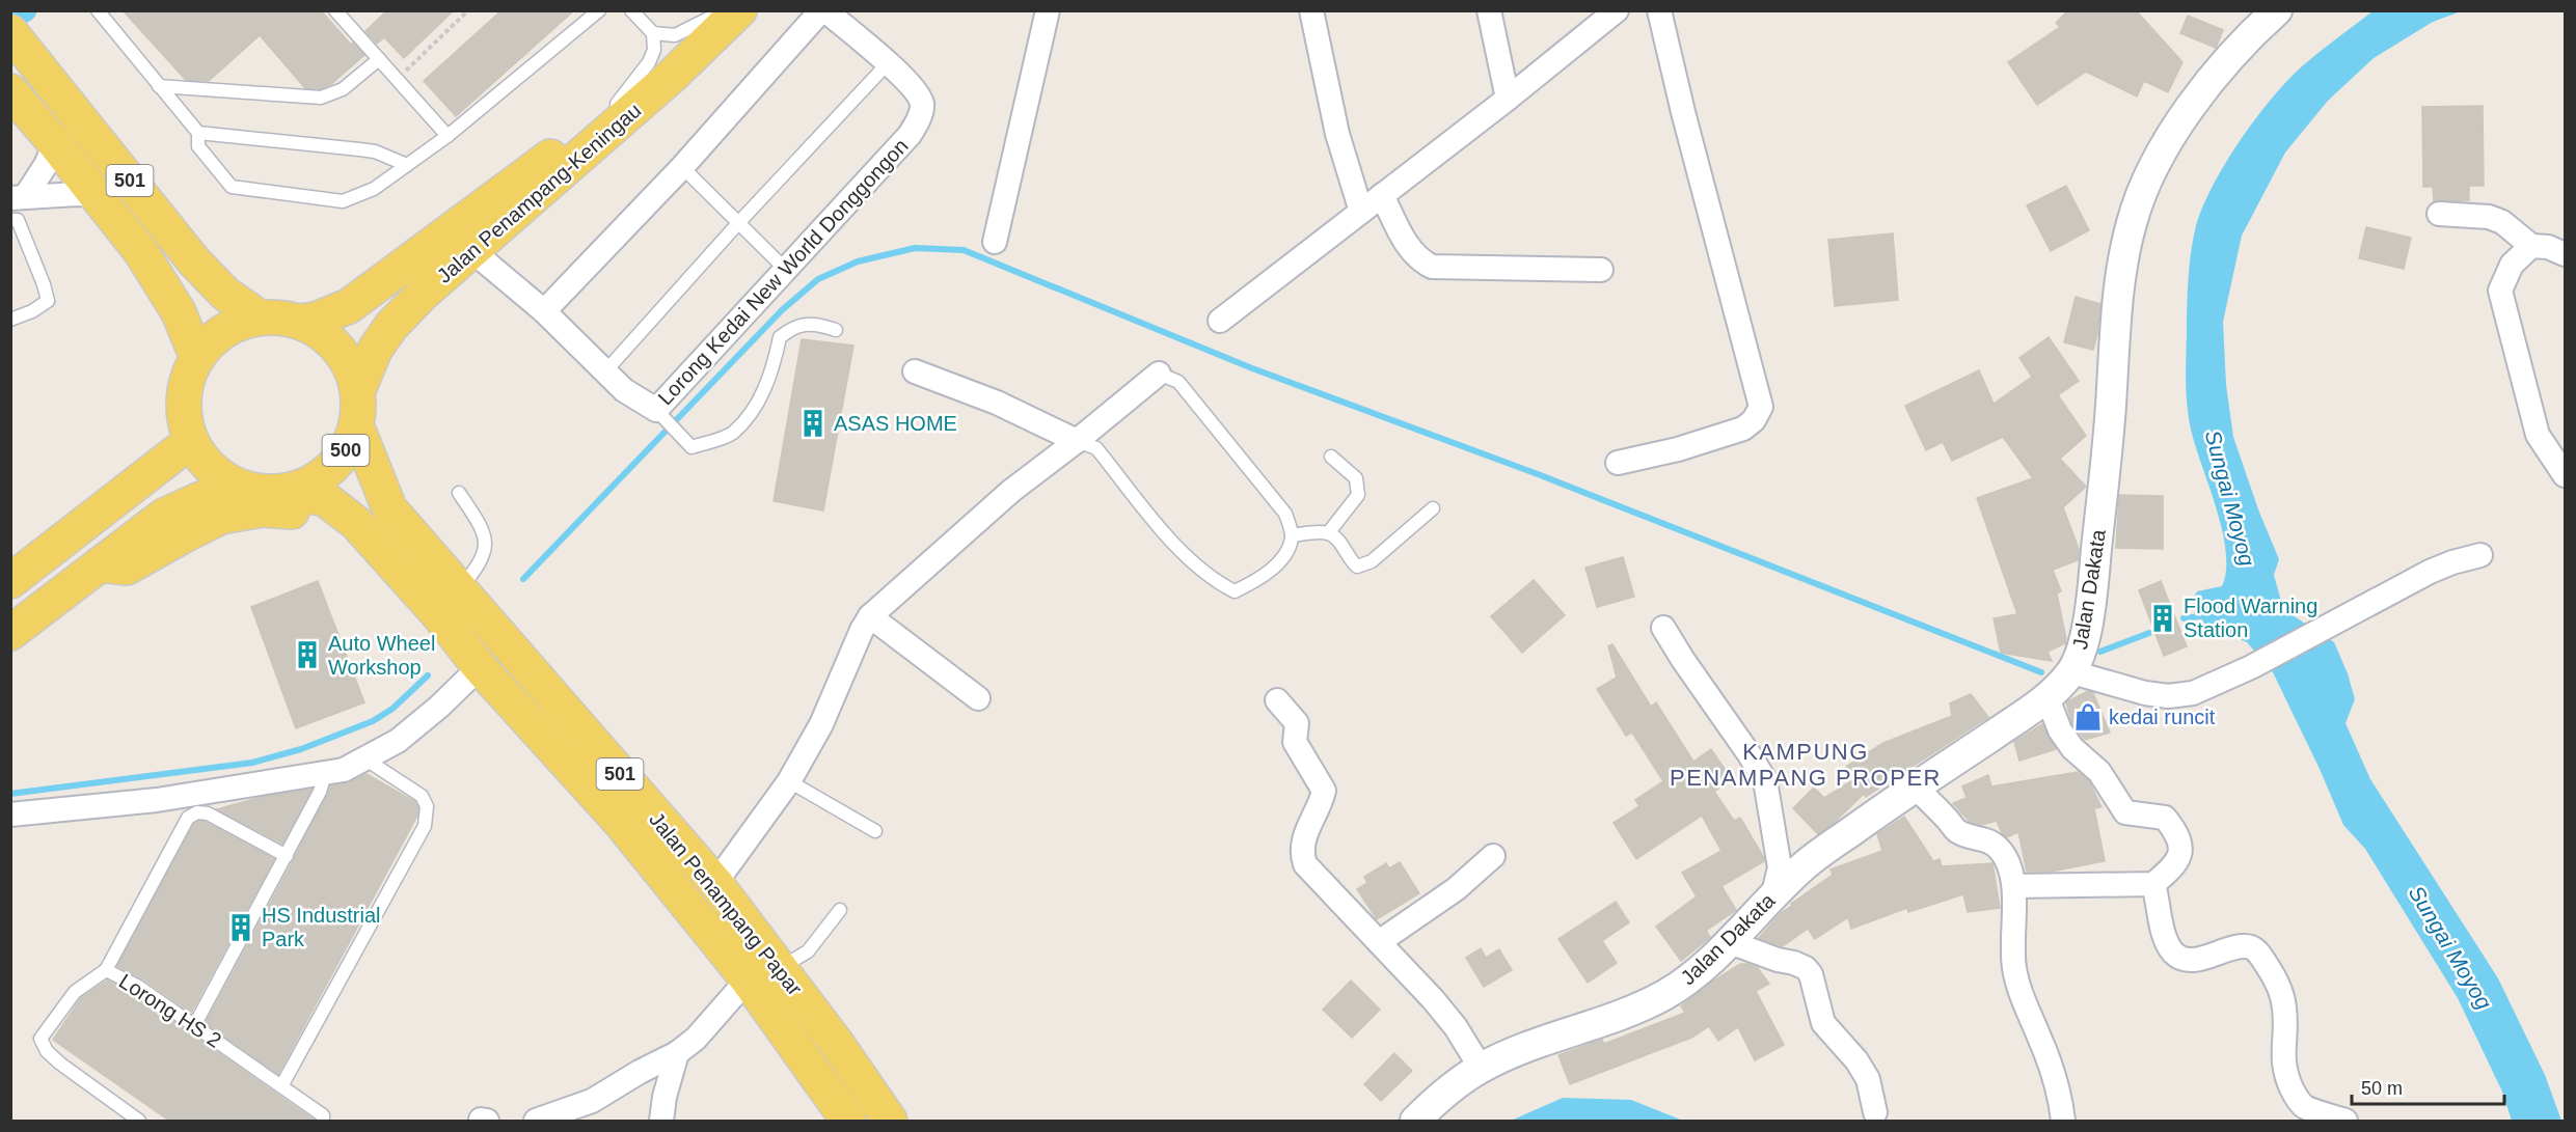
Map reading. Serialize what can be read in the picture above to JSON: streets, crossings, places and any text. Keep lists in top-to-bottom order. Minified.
{"streets":{"main road":["501","Jalan Penampang-Keningau","500","Jalan Penampang Papar"],"street":["Lorong Kedai New World Donggongon","Jalan Dakata"],"lane":["Lorong HS 2"]},"crossings":[["501","Jalan Penampang-Keningau"],["501","500"],["501","Jalan Penampang Papar"],["Jalan Penampang-Keningau","Lorong Kedai New World Donggongon"],["Jalan Penampang-Keningau","500"],["Jalan Penampang-Keningau","Jalan Penampang Papar"],["500","Jalan Penampang Papar"]],"districts":["KAMPUNG PENAMPANG PROPER"],"water":["Sungai Moyog"],"places":{"building":["ASAS HOME","Flood Warning Station","Auto Wheel Workshop","HS Industrial Park"],"shop":["kedai runcit"]},"scale_bar":"50 m"}
